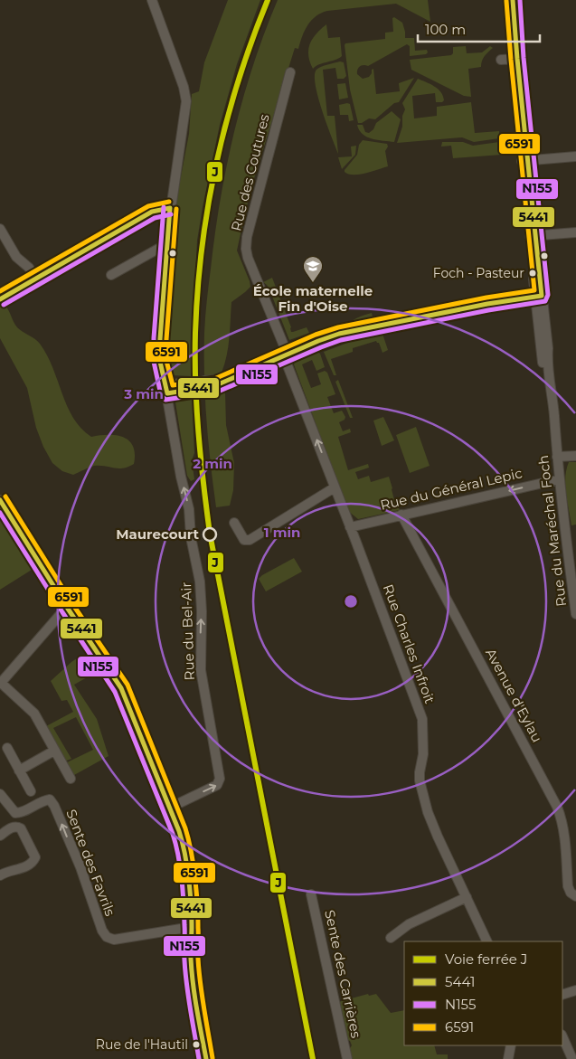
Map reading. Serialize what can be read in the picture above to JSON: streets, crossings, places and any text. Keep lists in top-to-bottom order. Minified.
{"streets":{"street":["Rue des Coutures","Rue du Général Lepic","Rue du Maréchal Foch","Rue du Bel-Air","Rue Charles Infroit","Avenue d'Eylau","Sente des Favrils","Sente des Carrières"]},"crossings":[["Rue des Coutures","Rue Charles Infroit"],["Rue du Général Lepic","Rue du Maréchal Foch"],["Rue du Général Lepic","Rue Charles Infroit"],["Rue du Général Lepic","Avenue d'Eylau"]],"one_way":["Rue du Général Lepic","Rue du Bel-Air"],"places":{"other":["Foch - Pasteur","Maurecourt","Rue de l'Hautil"],"school or university":["École maternelle Fin d'Oise"]},"lines":["rail line J","transit line 5441","transit line N155","transit line 6591"],"legend":["Voie ferrée J","5441","N155","6591"],"scale_bar":"100 m","rings":["3 min","2 min","1 min"]}
